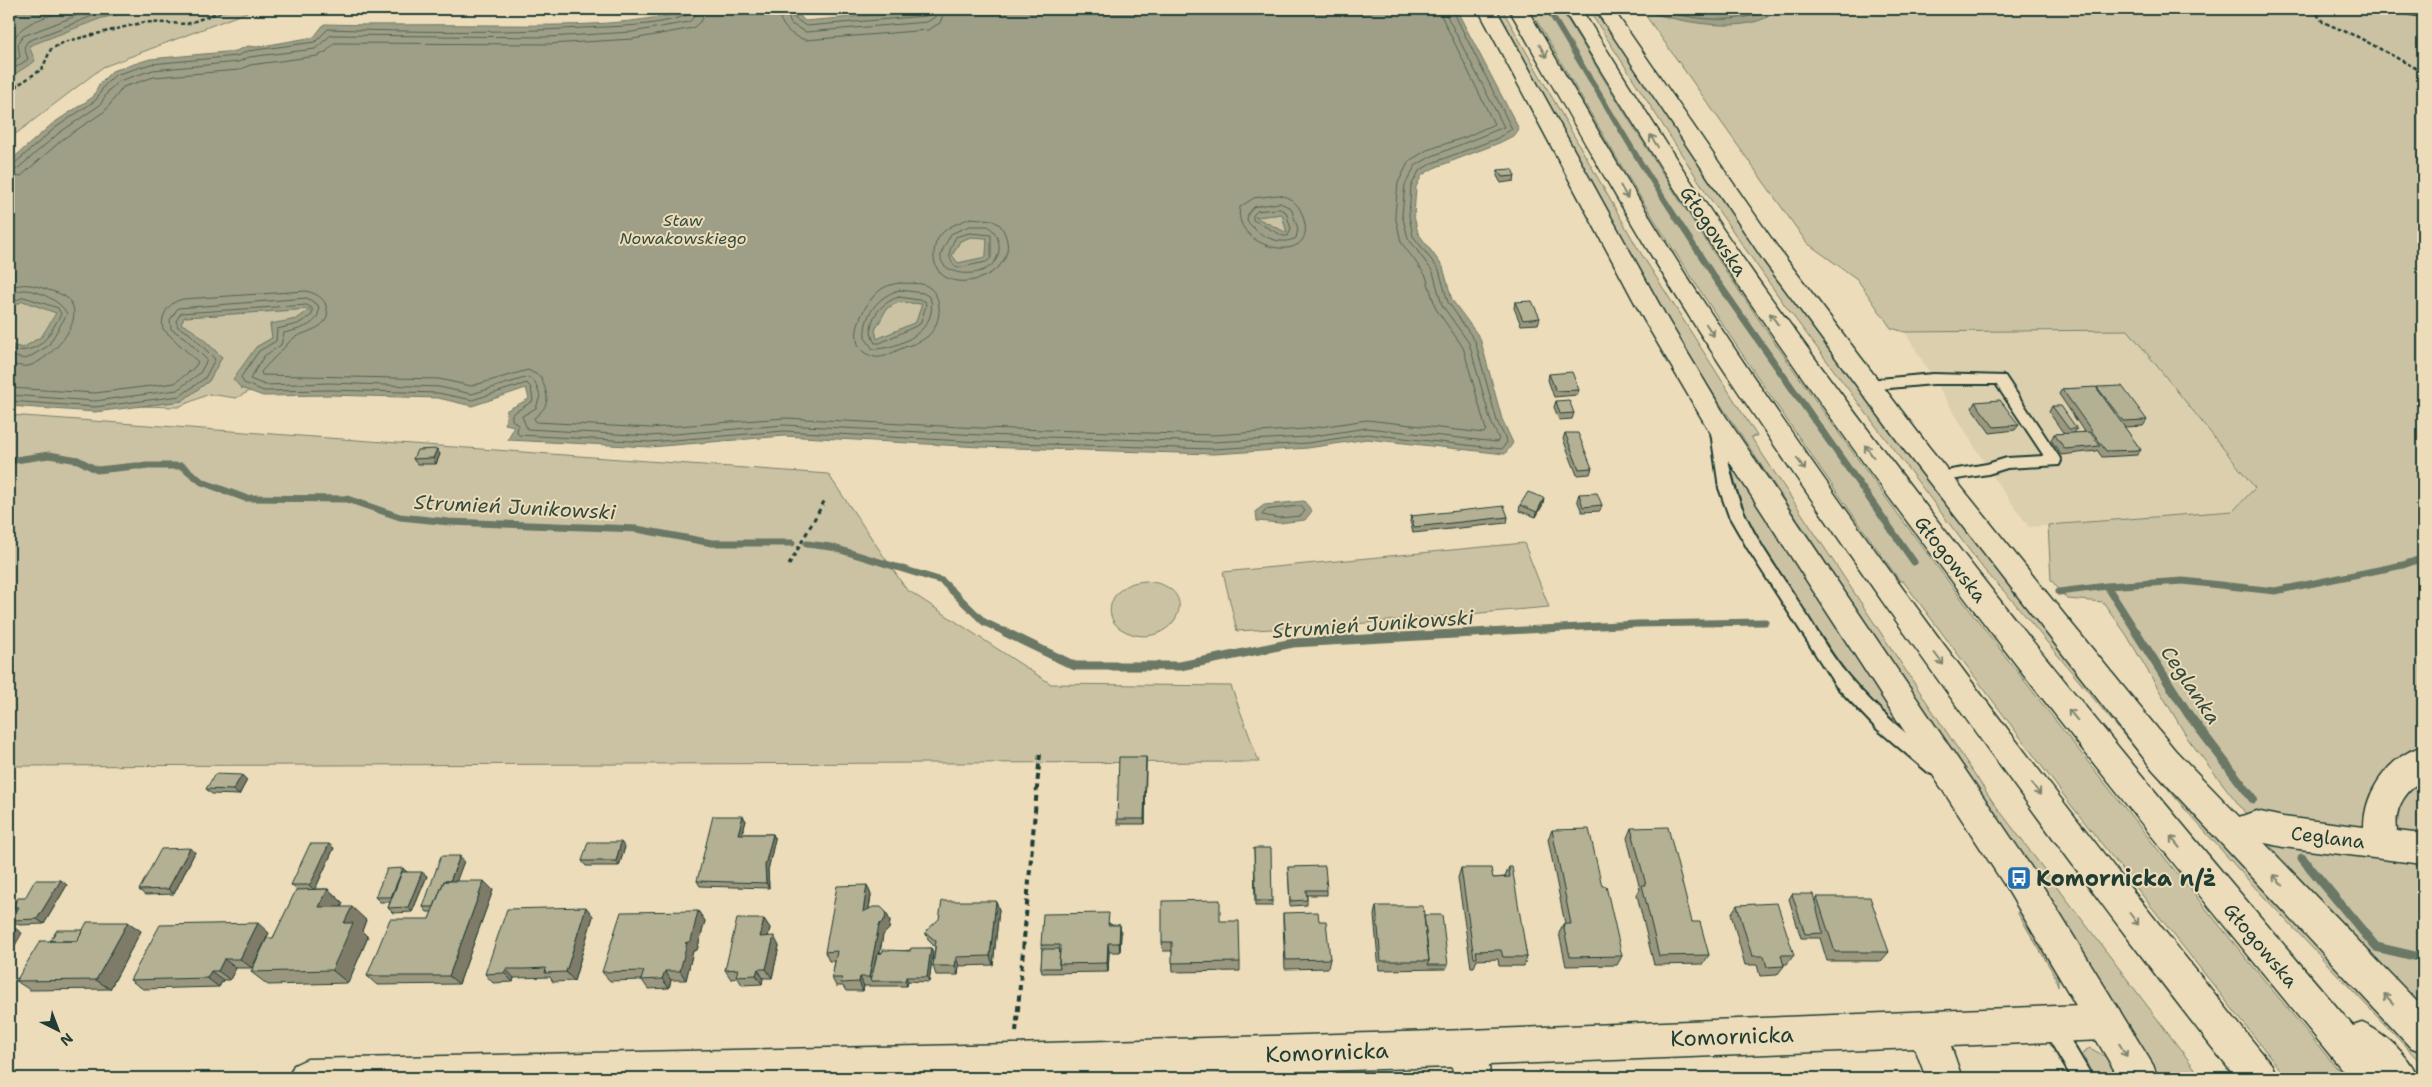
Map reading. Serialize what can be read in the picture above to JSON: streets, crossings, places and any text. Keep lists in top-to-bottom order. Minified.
{"streets":{"street":["Głogowska","Ceglana","Komornicka"]},"crossings":[["Głogowska","Ceglana"]],"water":["Staw Nowakowskiego","Strumień Junikowski","Ceglanka"],"places":{"bus stop":["Komornicka n/ż"]},"north":"bottom right"}
